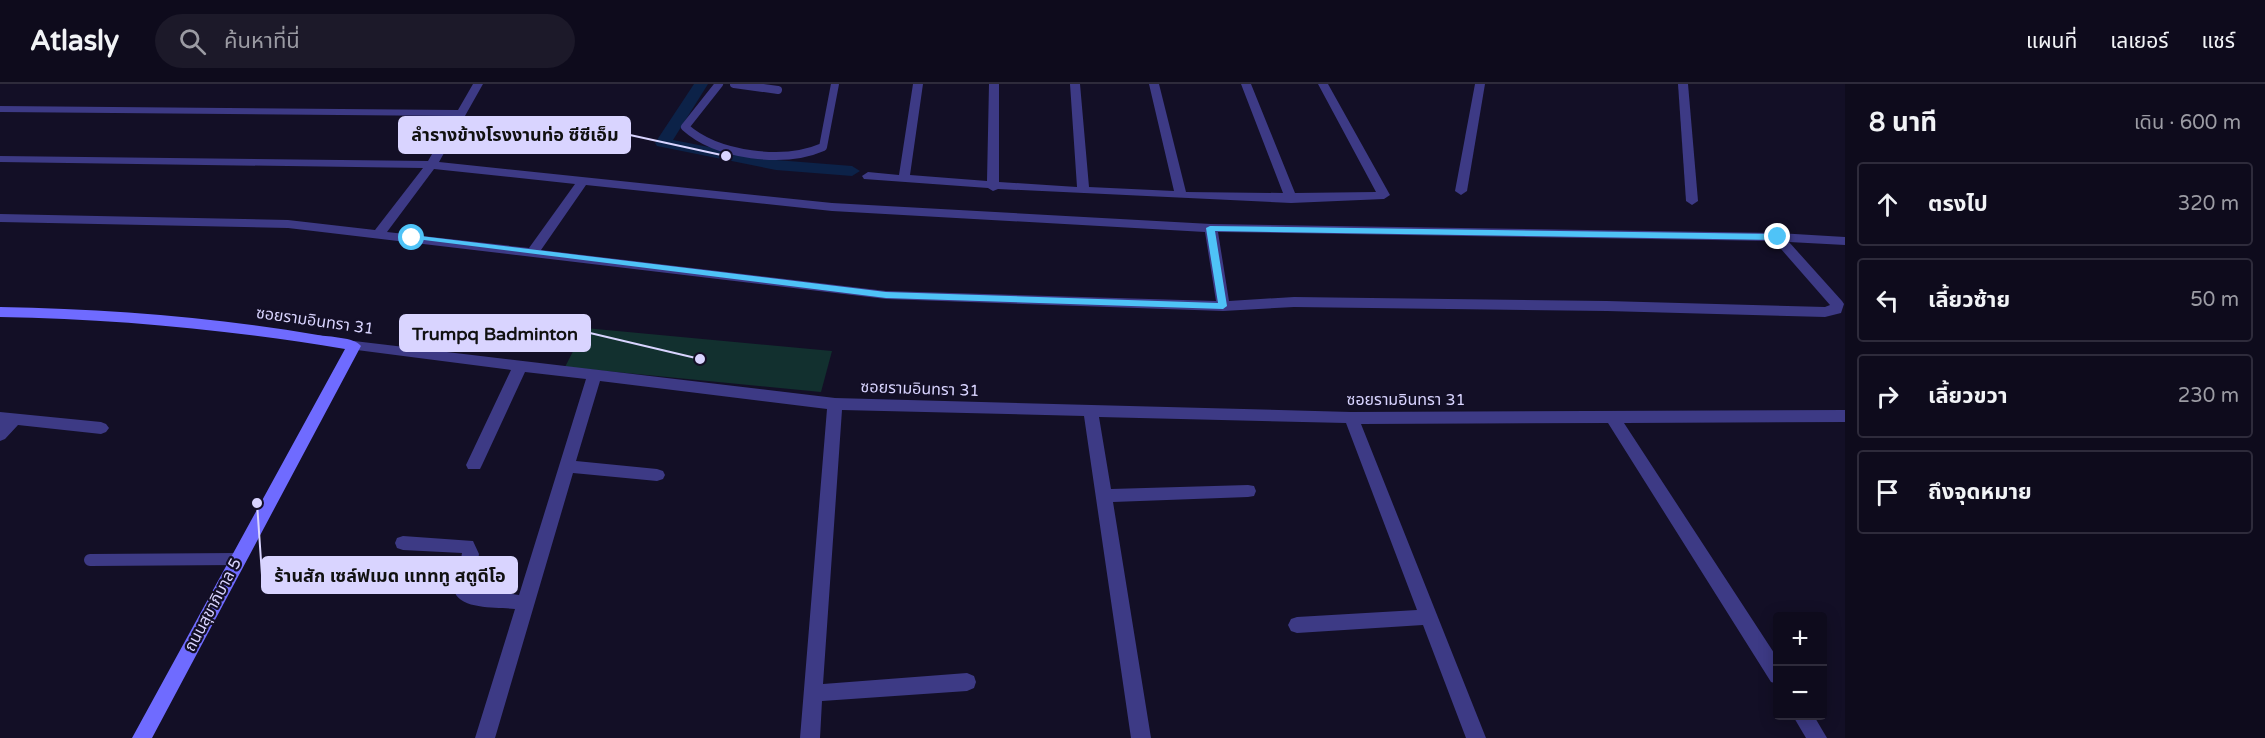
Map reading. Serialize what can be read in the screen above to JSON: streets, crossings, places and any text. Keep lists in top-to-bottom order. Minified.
{"streets":{"street":["ซอยรามอินทรา 31","ถนนสุขาภิบาล 5"]},"crossings":[["ซอยรามอินทรา 31","ถนนสุขาภิบาล 5"]],"places":["ลำรางข้างโรงงานท่อ ซีซีเอ็ม","Trumpq Badminton","ร้านสัก เซล์ฟเมด แทททู สตูดีโอ"],"page":{"header":"Atlasly","search":"ค้นหาที่นี่","nav":["แผนที่","เลเยอร์","แชร์"],"heading":["8 นาที","เดิน · 600 m"],"list":[["ตรงไป","320 m"],["เลี้ยวซ้าย","50 m"],["เลี้ยวขวา","230 m"],"ถึงจุดหมาย"],"map_buttons":["+","−"]}}
